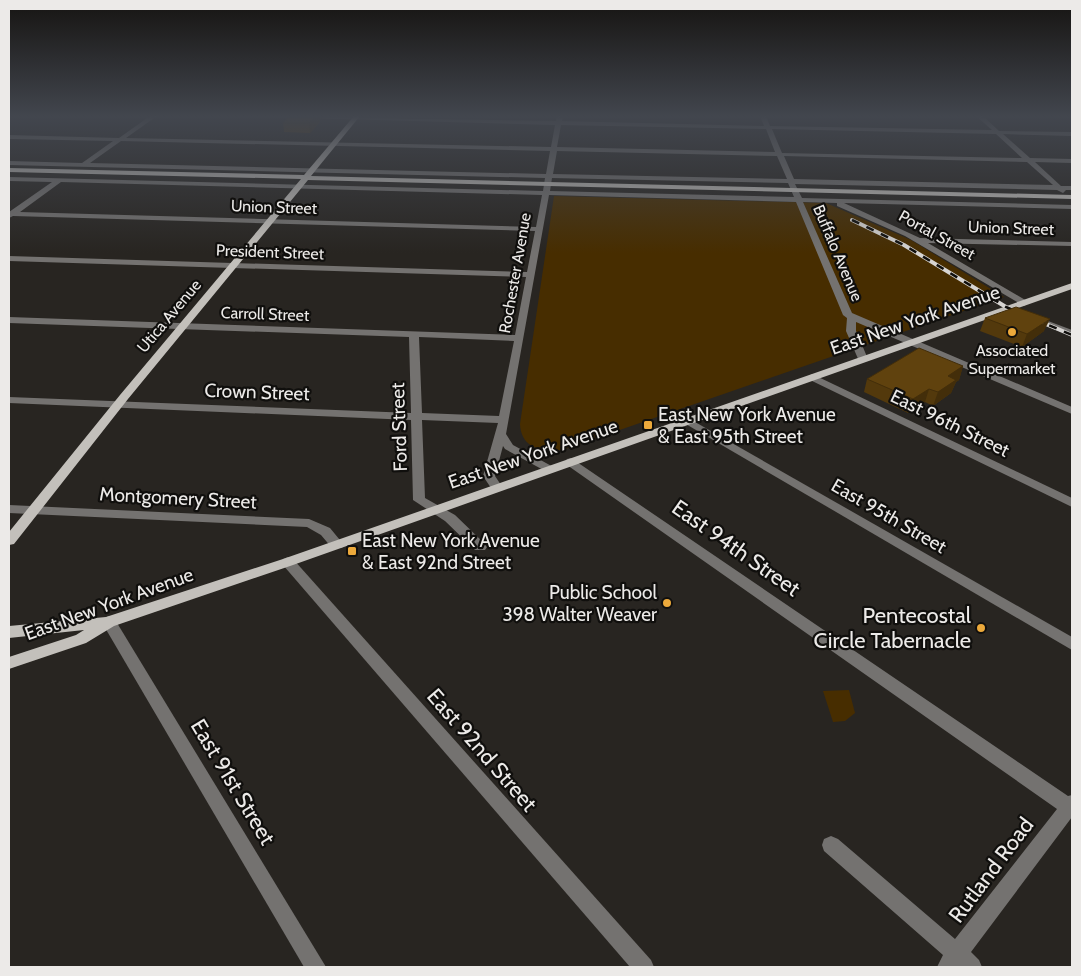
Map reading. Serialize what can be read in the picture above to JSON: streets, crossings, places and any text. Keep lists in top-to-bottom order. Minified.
{"streets":{"main road":["Utica Avenue","East New York Avenue"],"street":["Union Street","Portal Street","President Street","Buffalo Avenue","Rochester Avenue","Carroll Street","Crown Street","East 96th Street","Ford Street","Montgomery Street","East 95th Street","East 94th Street","East 92nd Street","East 91st Street","Rutland Road"]},"crossings":[["Union Street","Portal Street"],["Union Street","Rochester Avenue"],["Union Street","Utica Avenue"],["Portal Street","East New York Avenue"],["President Street","Rochester Avenue"],["President Street","Utica Avenue"],["Buffalo Avenue","East New York Avenue"],["Rochester Avenue","Carroll Street"],["Rochester Avenue","East New York Avenue"],["Rochester Avenue","Crown Street"],["Carroll Street","Utica Avenue"],["Carroll Street","Ford Street"],["Utica Avenue","Crown Street"],["Utica Avenue","Montgomery Street"],["East New York Avenue","East 96th Street"],["East New York Avenue","Ford Street"],["East New York Avenue","Montgomery Street"],["East New York Avenue","East 95th Street"],["East New York Avenue","East 94th Street"],["East New York Avenue","East 92nd Street"],["East New York Avenue","East 91st Street"],["Crown Street","Ford Street"],["East 94th Street","Rutland Road"]],"places":{"other":["Associated Supermarket","Public School 398 Walter Weaver","Pentecostal Circle Tabernacle"],"transit":["East New York Avenue & East 95th Street","East New York Avenue & East 92nd Street"]}}
